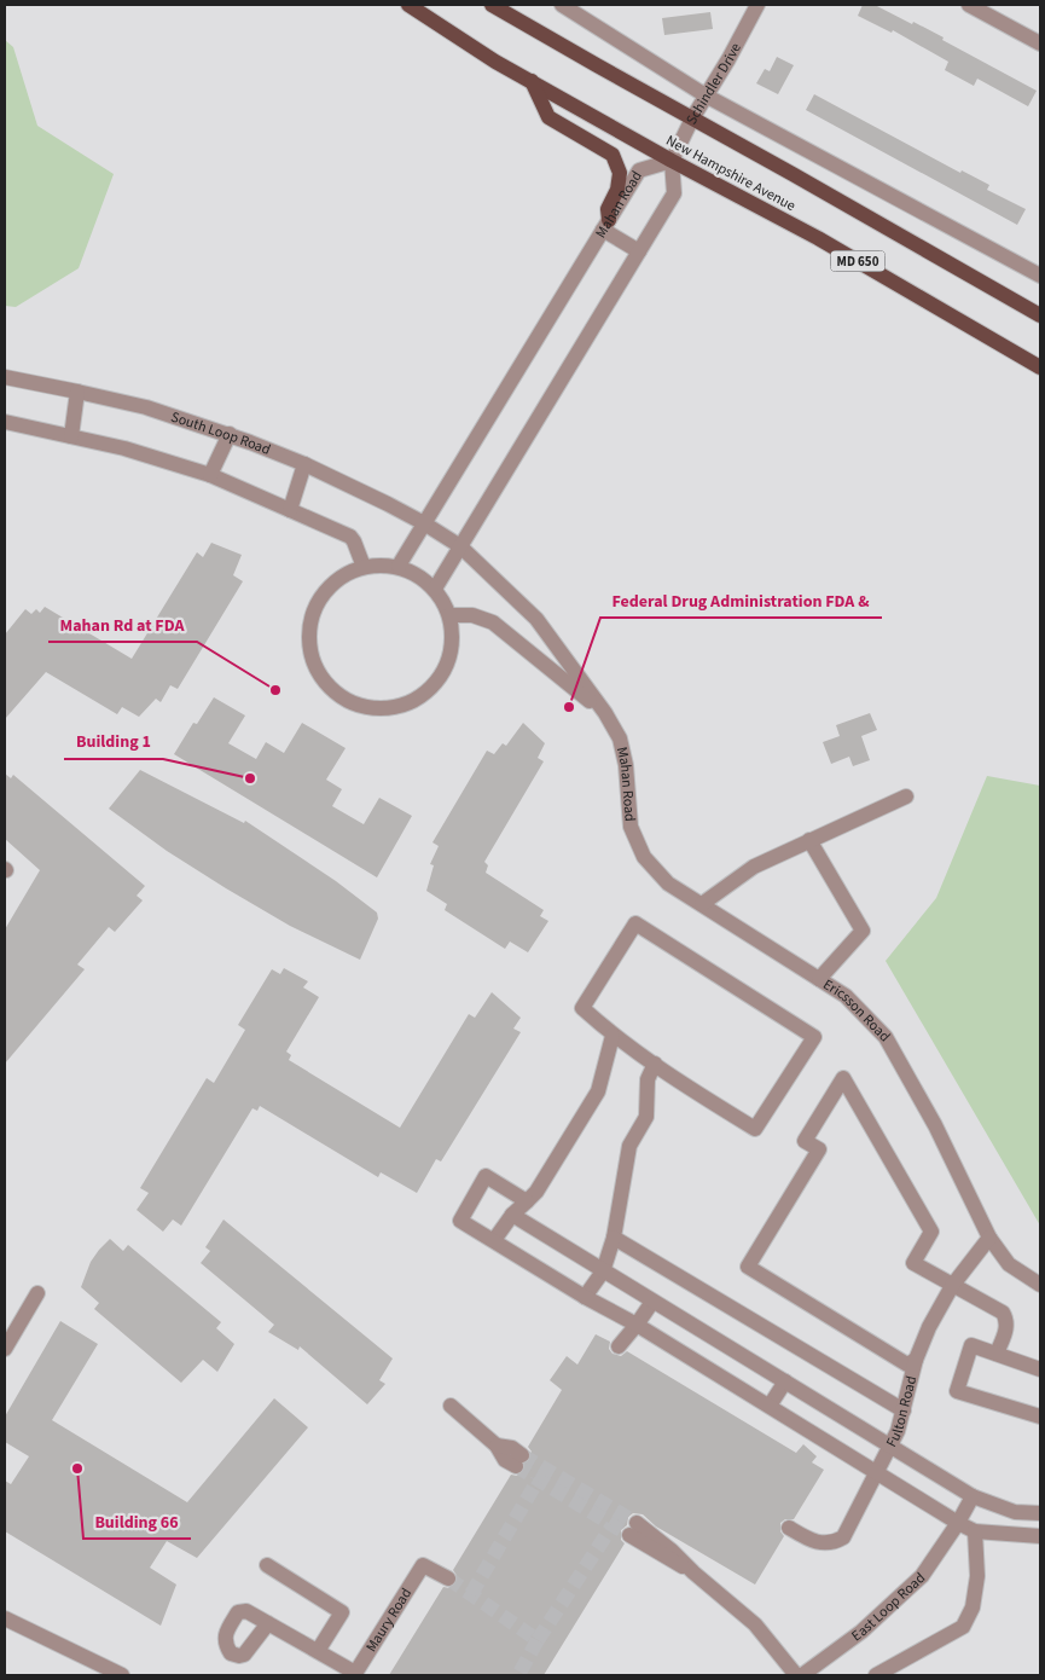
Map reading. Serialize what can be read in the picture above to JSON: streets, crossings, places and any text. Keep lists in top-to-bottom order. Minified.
{"streets":{"main road":["New Hampshire Avenue","MD 650"],"street":["Schindler Drive","Mahan Road","South Loop Road","Ericsson Road","Fulton Road","East Loop Road","Maury Road"]},"crossings":[["Schindler Drive","New Hampshire Avenue"],["Schindler Drive","Mahan Road"],["New Hampshire Avenue","Mahan Road"],["Mahan Road","South Loop Road"],["Mahan Road","Ericsson Road"],["Ericsson Road","Fulton Road"]],"places":["Mahan Rd at FDA","Federal Drug Administration FDA &","Building 1","Building 66"]}
